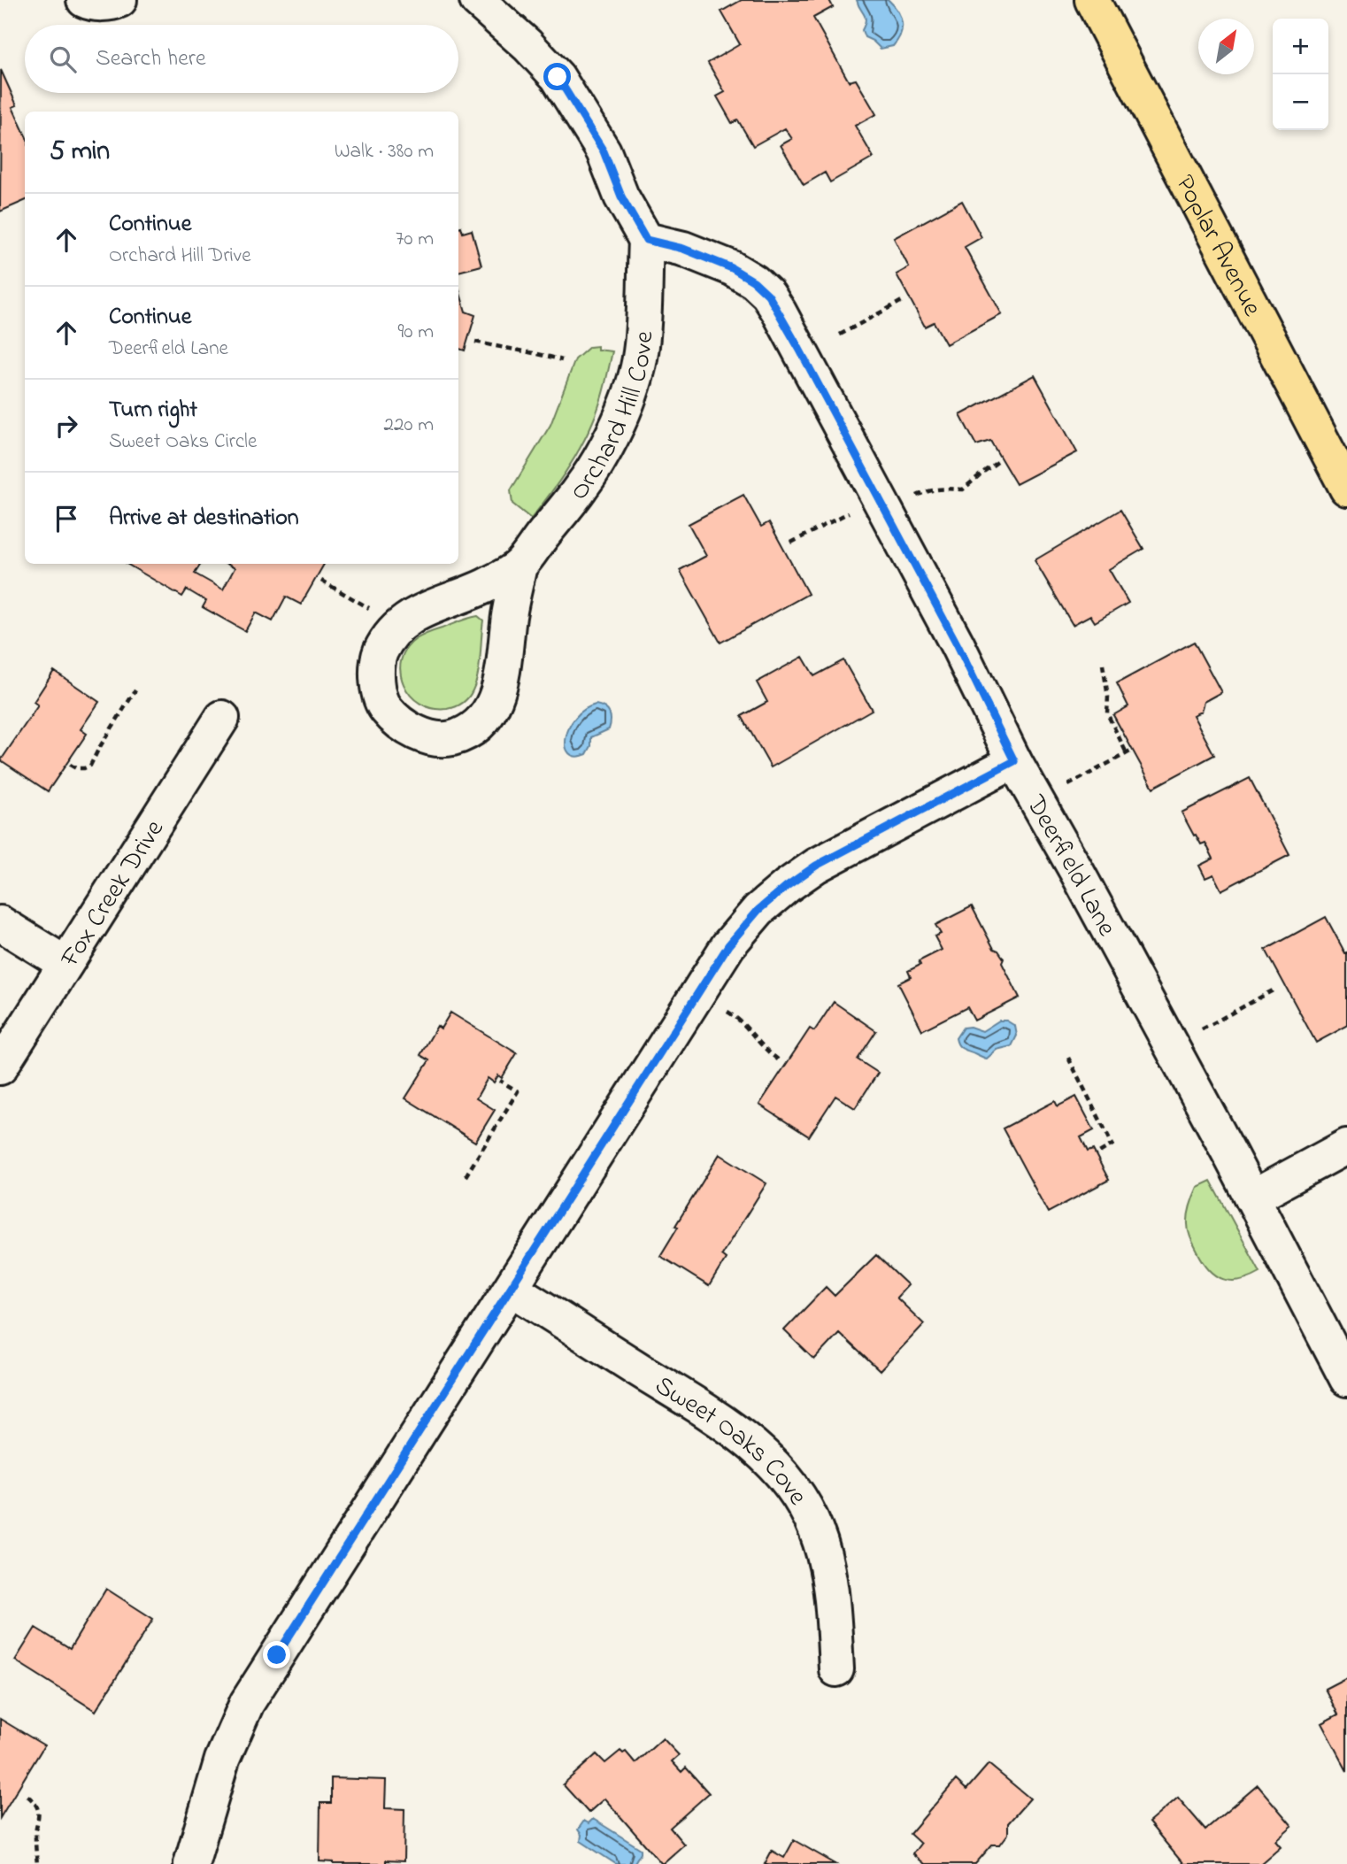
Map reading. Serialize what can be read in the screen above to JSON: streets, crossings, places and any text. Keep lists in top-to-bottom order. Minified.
{"streets":{"main road":["Poplar Avenue"],"street":["Orchard Hill Cove","Deerfield Lane","Fox Creek Drive","Sweet Oaks Cove"]},"crossings":[["Orchard Hill Cove","Deerfield Lane"]],"north":"top right","page":{"map_buttons":["+","−"],"search":"Search here","heading":["5 min","Walk · 380 m"],"list":[["Continue","Orchard Hill Drive","70 m"],["Continue","Deerfield Lane","90 m"],["Turn right","Sweet Oaks Circle","220 m"],"Arrive at destination"]}}
